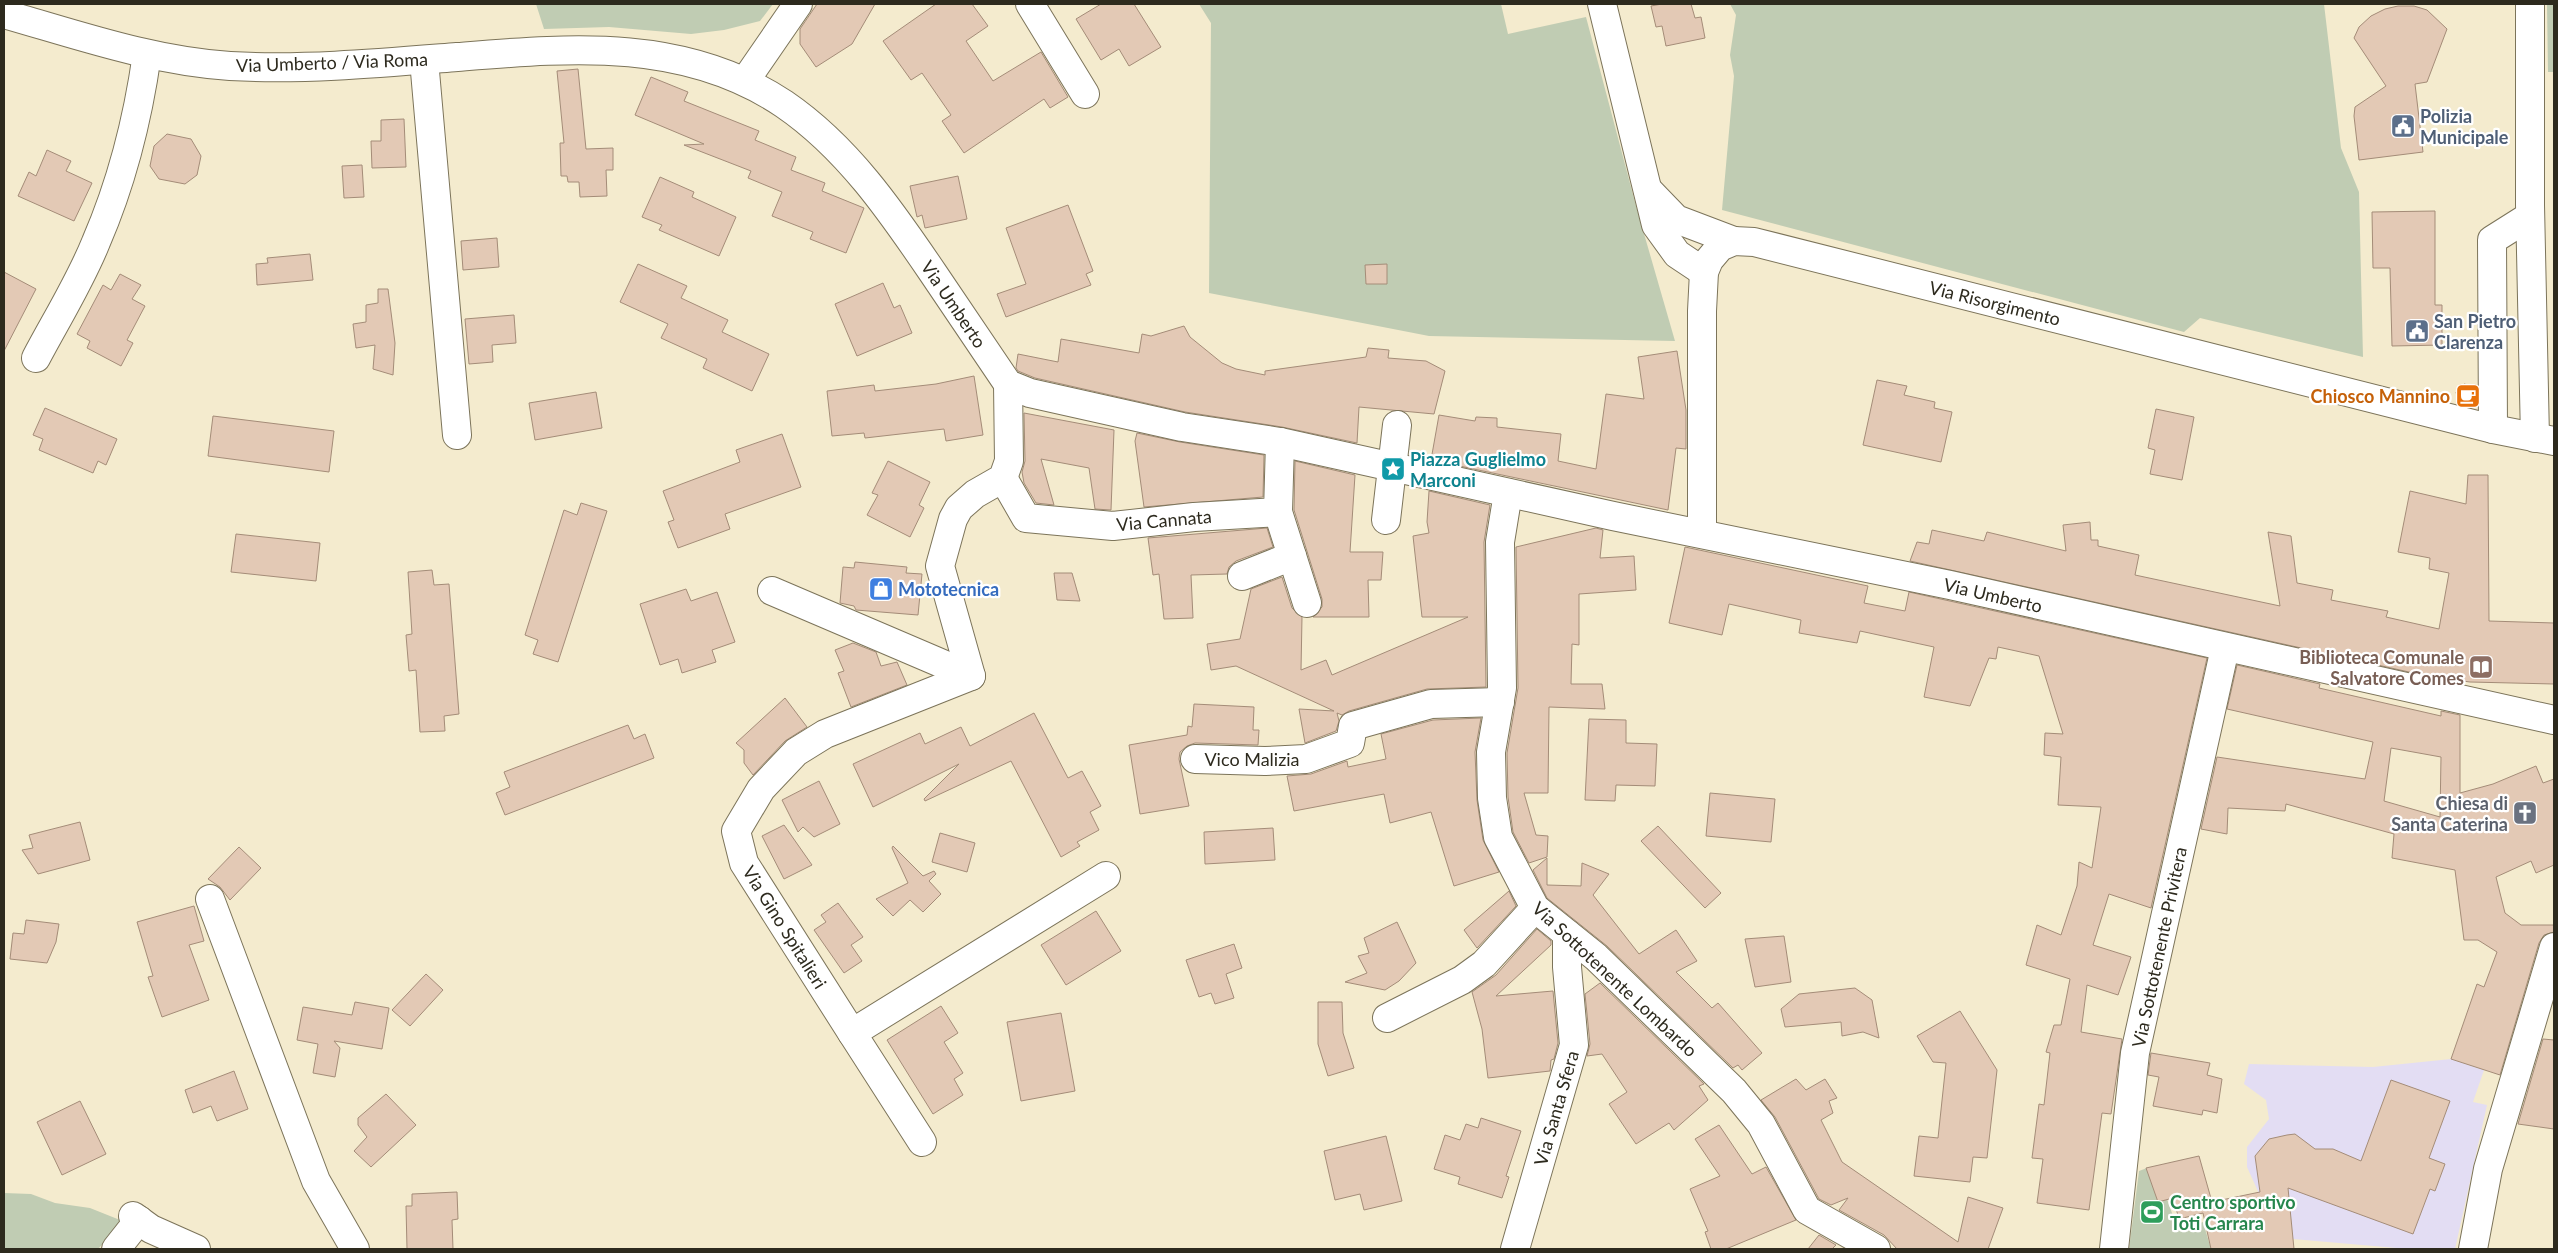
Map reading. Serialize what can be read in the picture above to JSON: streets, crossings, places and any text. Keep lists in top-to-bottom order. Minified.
{"streets":{"street":["Via Umberto / Via Roma","Via Risorgimento","Via Umberto","Via Cannata","Vico Malizia","Via Gino Spitalieri","Via Sottotenente Privitera","Via Sottotenente Lombardo","Via Santa Sfera"]},"crossings":[["Via Umberto / Via Roma","Via Umberto"],["Via Umberto","Via Sottotenente Privitera"],["Via Umberto","Via Sottotenente Lombardo"],["Vico Malizia","Via Sottotenente Lombardo"],["Via Sottotenente Lombardo","Via Santa Sfera"]],"places":{"public building":["Polizia Municipale","San Pietro Clarenza"],"cafe":["Chiosco Mannino"],"place":["Piazza Guglielmo Marconi"],"shop":["Mototecnica"],"library":["Biblioteca Comunale Salvatore Comes"],"church":["Chiesa di Santa Caterina"],"sports":["Centro sportivo Toti Carrara"]}}
